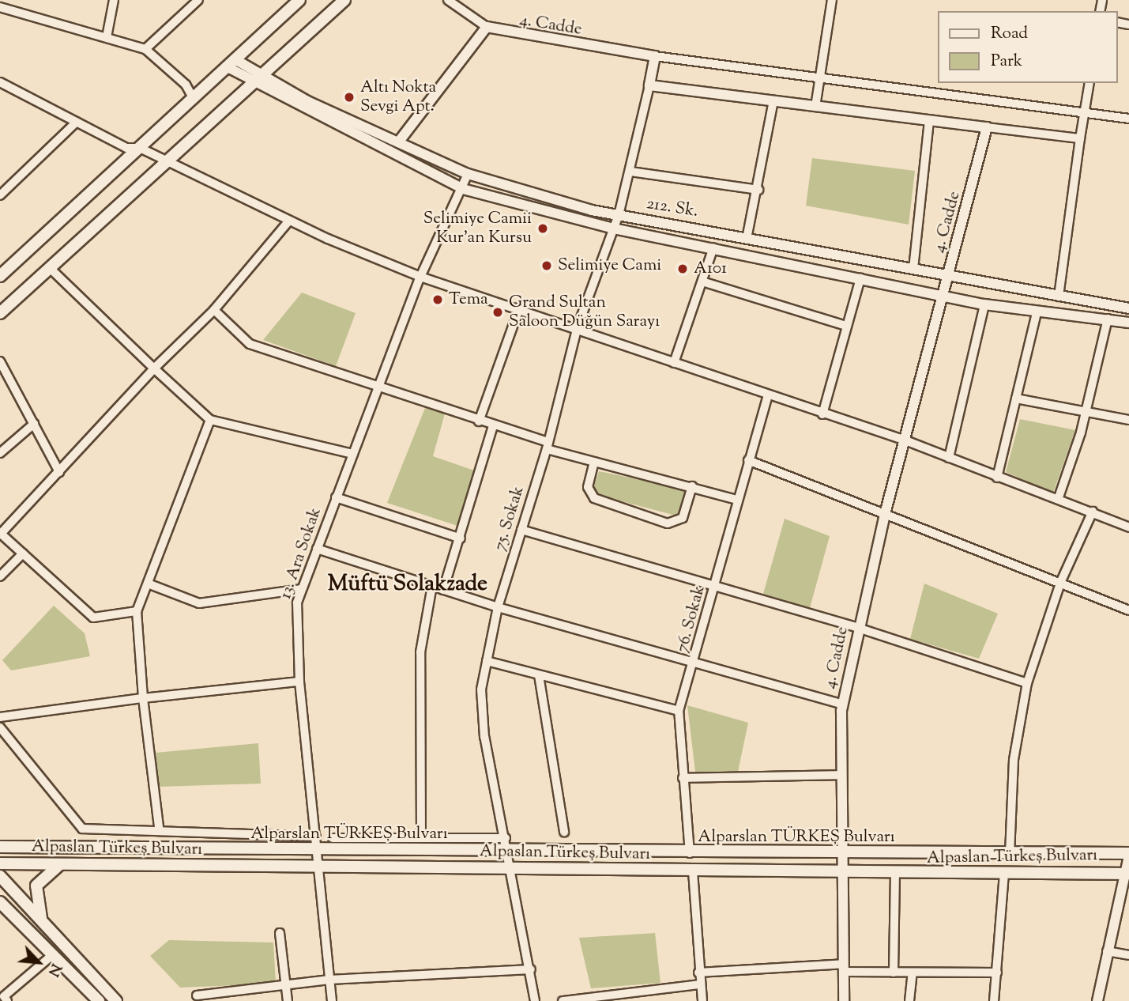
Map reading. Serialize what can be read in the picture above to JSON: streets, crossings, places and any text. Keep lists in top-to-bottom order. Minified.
{"streets":{"main road":["Alparslan TÜRKEŞ Bulvarı","Alpaslan Türkeş Bulvarı"],"street":["4. Cadde","212. Sk.","75. Sokak","13. Ara Sokak","76. Sokak"]},"crossings":[["4. Cadde","212. Sk."],["4. Cadde","Alparslan TÜRKEŞ Bulvarı"],["4. Cadde","Alpaslan Türkeş Bulvarı"],["212. Sk.","75. Sokak"],["212. Sk.","13. Ara Sokak"],["75. Sokak","Alparslan TÜRKEŞ Bulvarı"],["75. Sokak","Alpaslan Türkeş Bulvarı"],["13. Ara Sokak","Alparslan TÜRKEŞ Bulvarı"],["13. Ara Sokak","Alpaslan Türkeş Bulvarı"],["76. Sokak","Alparslan TÜRKEŞ Bulvarı"]],"districts":["Müftü Solakzade"],"places":["Altı Nokta Sevgi Apt.","Selimiye Camii Kur'an Kursu","Selimiye Cami","A101","Tema","Grand Sultan Saloon Düğün Sarayı"],"legend":["Road","Park"],"north":"bottom right"}
